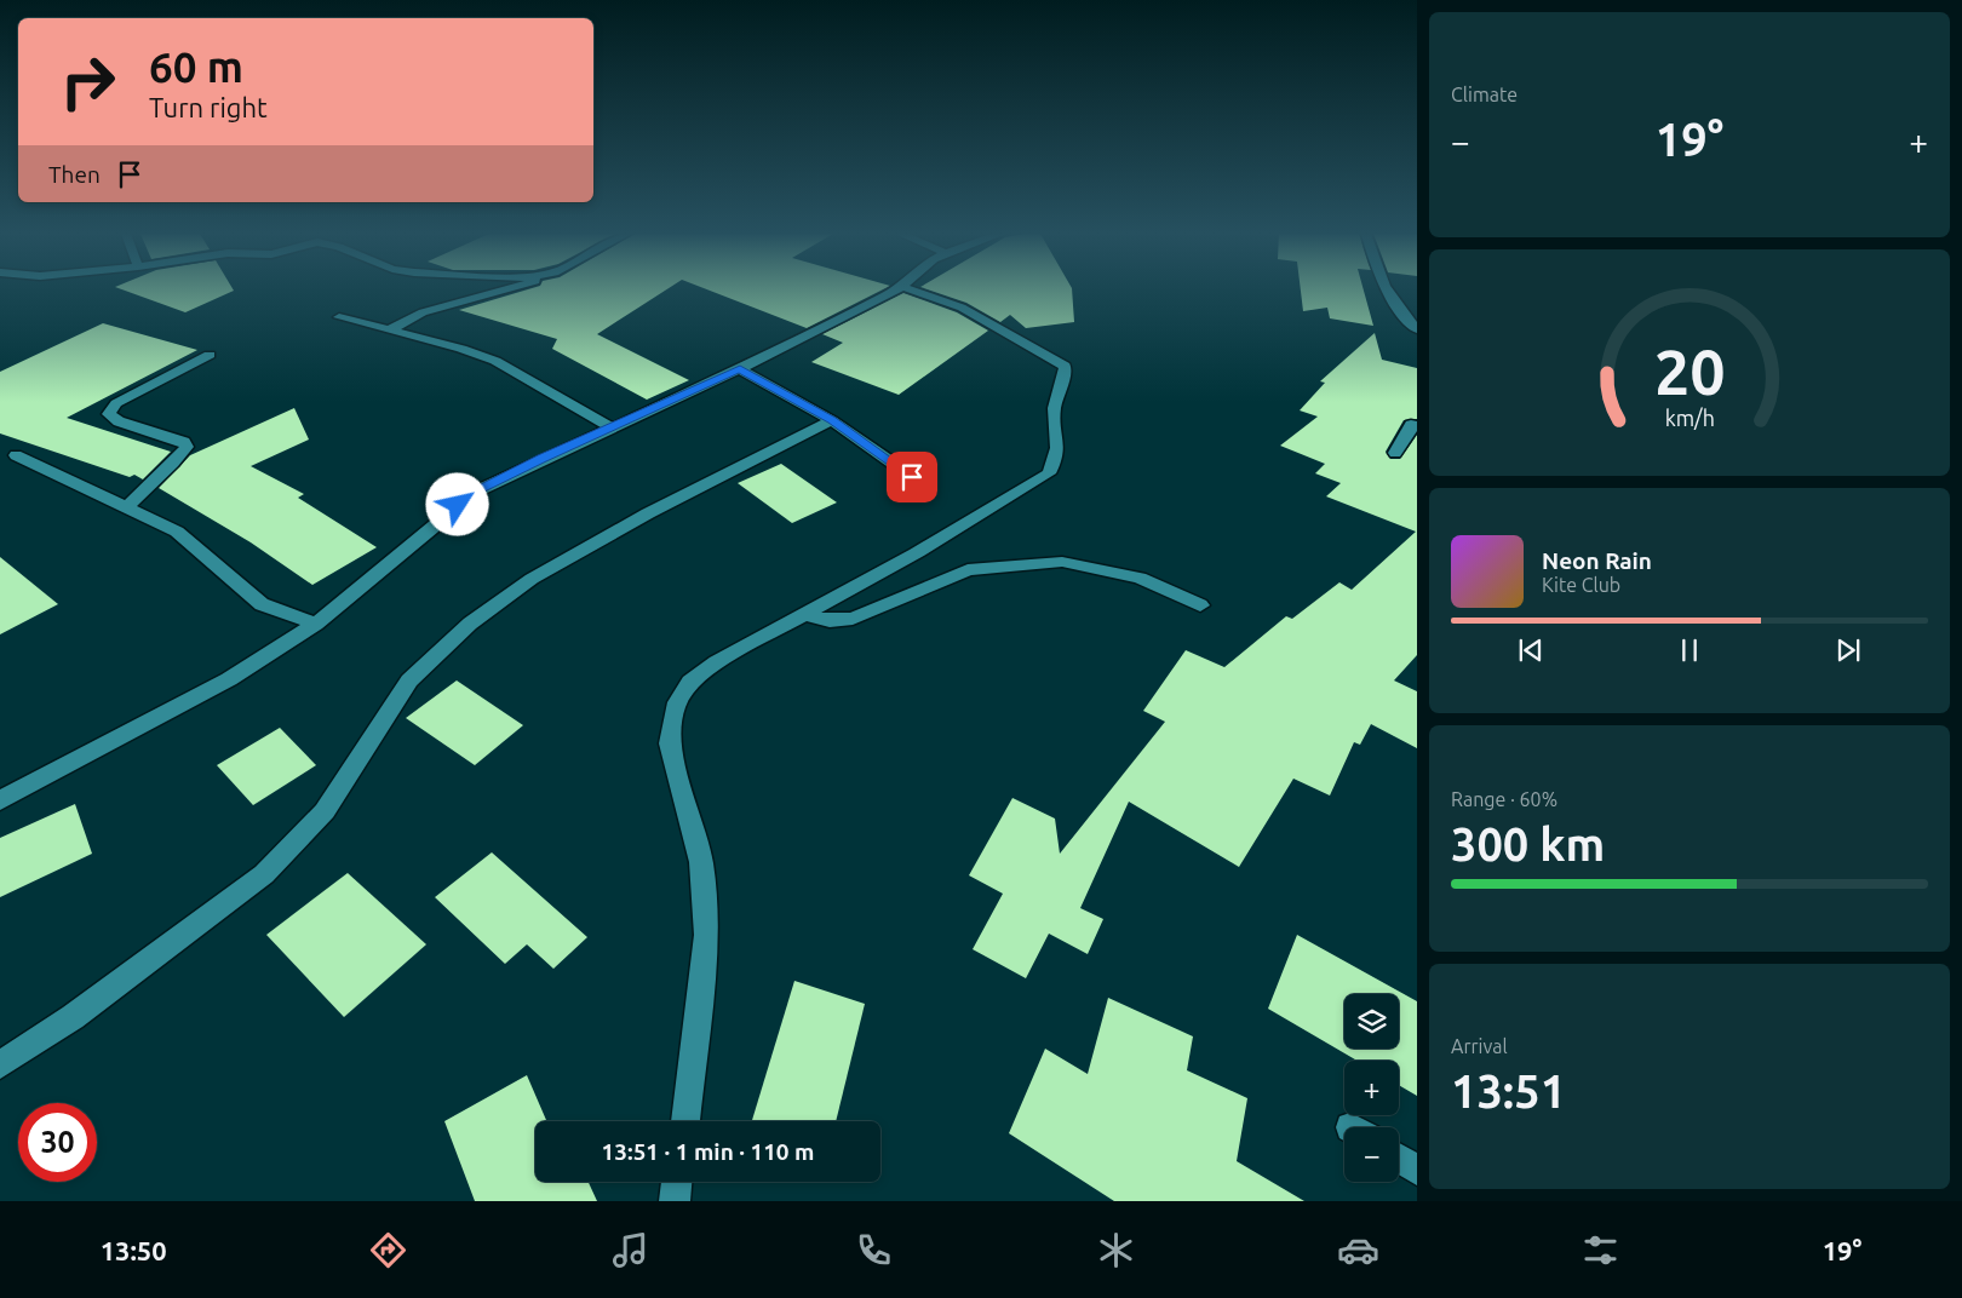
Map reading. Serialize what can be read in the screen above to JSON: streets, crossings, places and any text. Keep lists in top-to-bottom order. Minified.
{"page":{"tile":["Climate",["Range · 60%","300 km"],["Arrival","13:51"]],"turn":["60 m","Turn right"],"heat":["−","19°","+"],"then":"Then","song":["Neon Rain","Kite Club"],"map_buttons":["+","−"],"limit":"30","trip":"13:51 · 1 min · 110 m","tabs":["13:50","19°"],"gauge":["20","km/h"]}}
